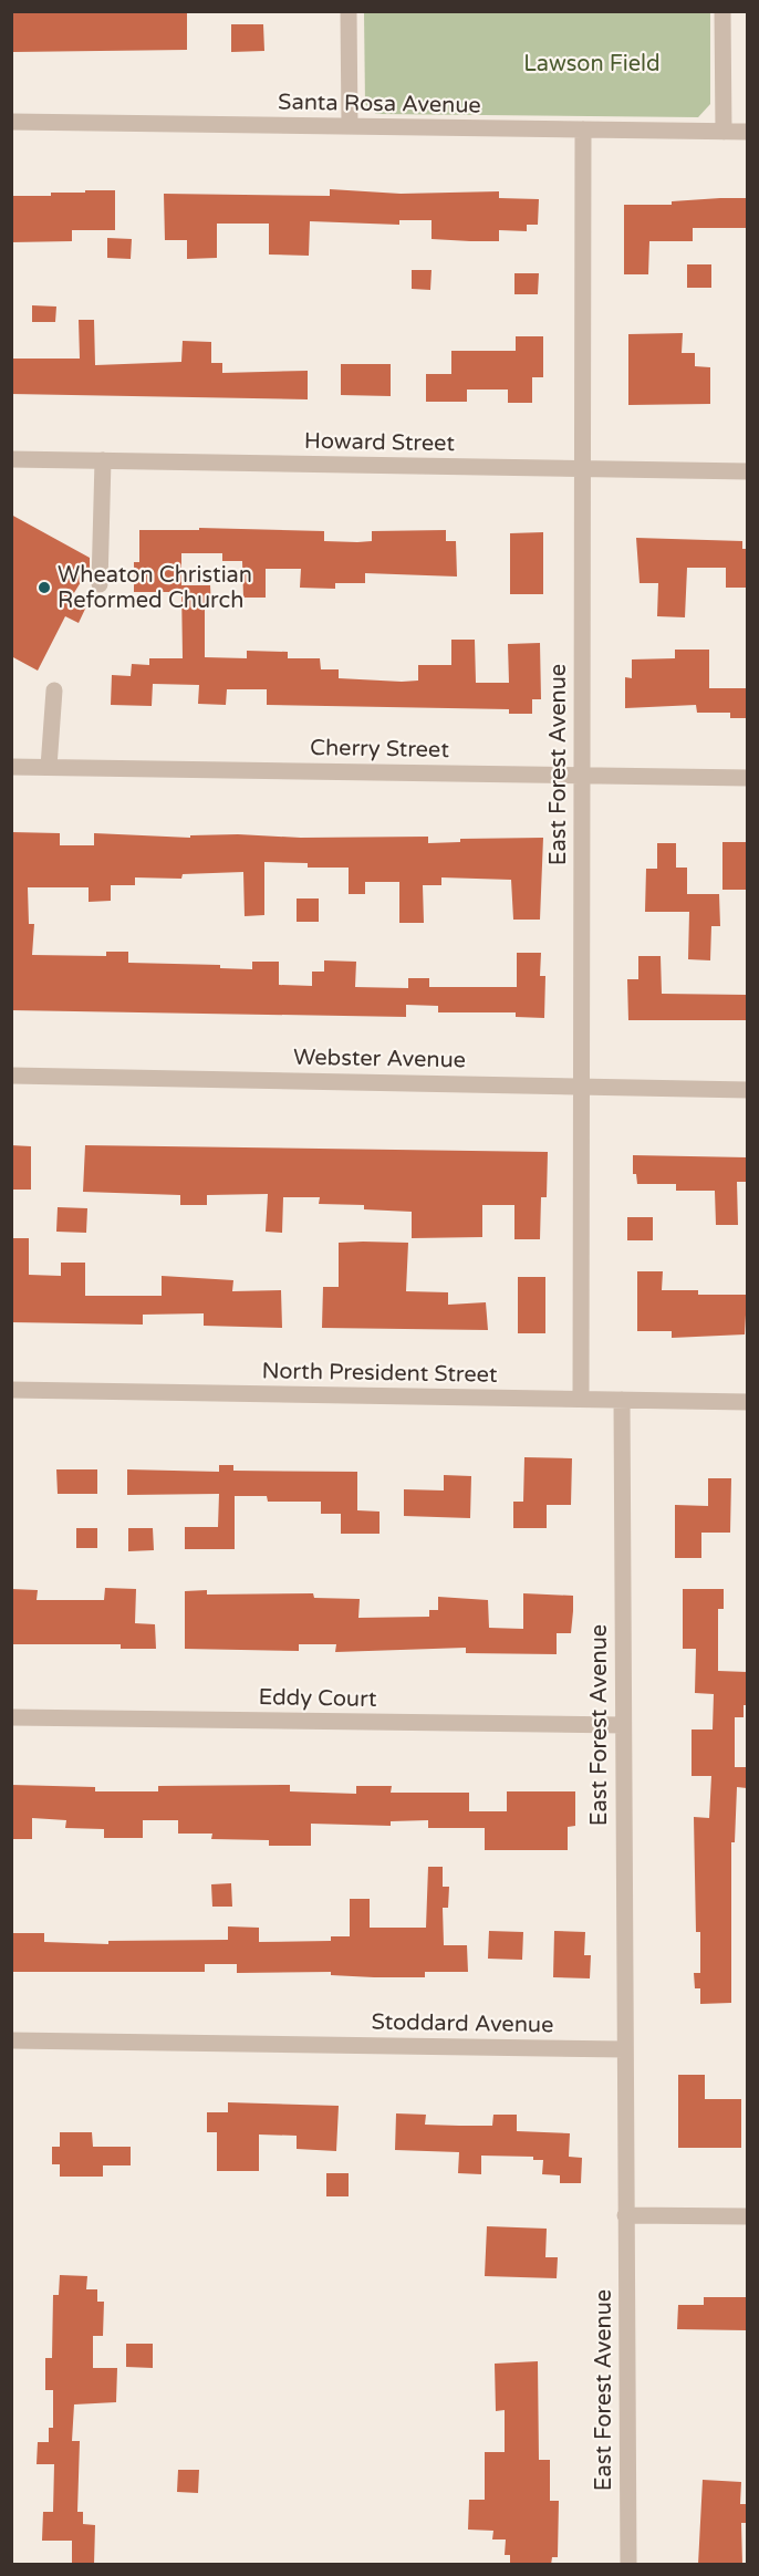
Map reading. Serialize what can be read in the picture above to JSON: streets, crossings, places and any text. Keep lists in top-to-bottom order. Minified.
{"streets":{"street":["Santa Rosa Avenue","Howard Street","Cherry Street","East Forest Avenue","Webster Avenue","North President Street","Eddy Court","Stoddard Avenue"]},"crossings":[["Santa Rosa Avenue","East Forest Avenue"],["Howard Street","East Forest Avenue"],["Cherry Street","East Forest Avenue"],["East Forest Avenue","Webster Avenue"],["East Forest Avenue","North President Street"],["East Forest Avenue","Eddy Court"],["East Forest Avenue","Stoddard Avenue"]],"parks":["Lawson Field"],"places":["Wheaton Christian Reformed Church"]}
